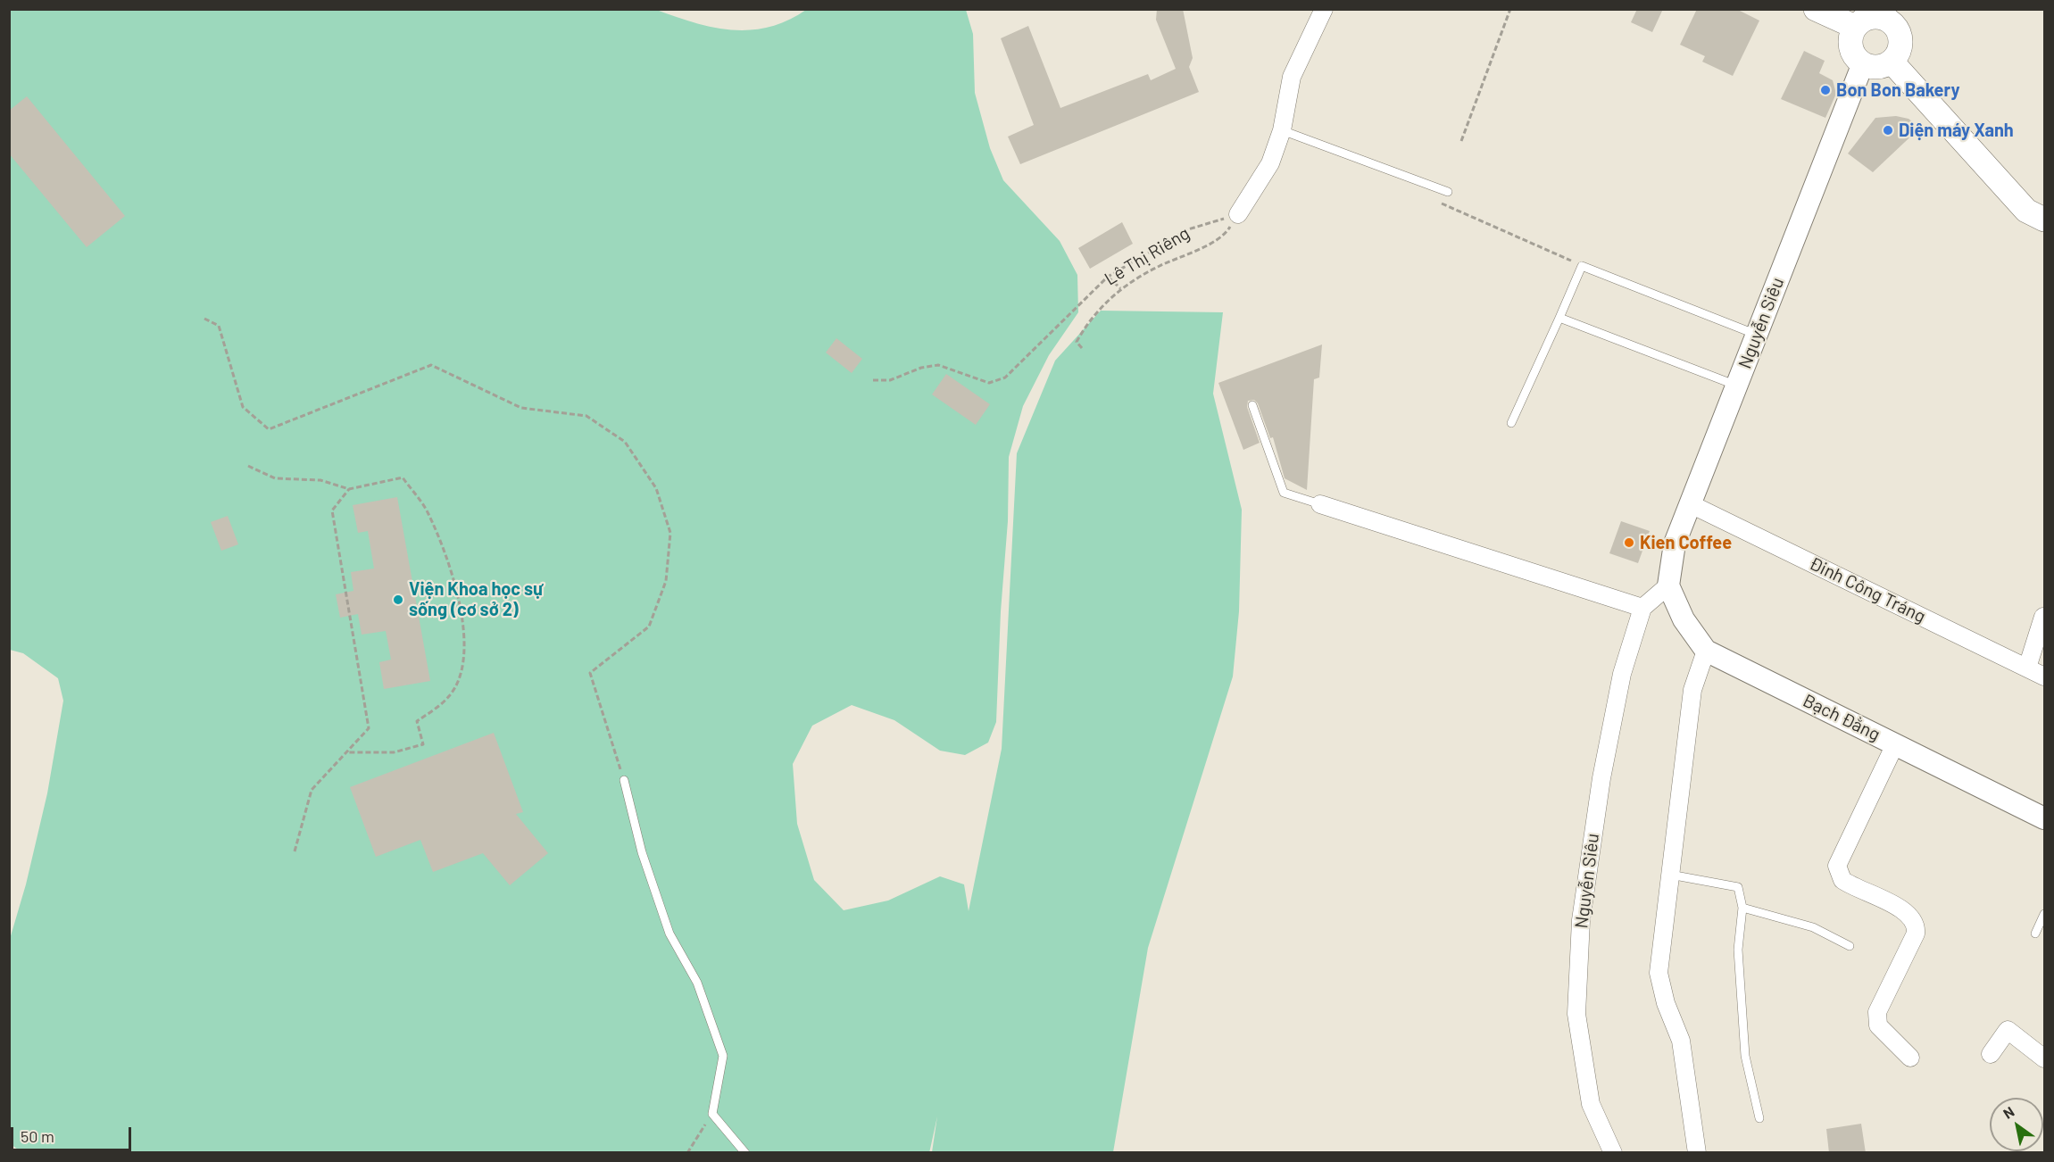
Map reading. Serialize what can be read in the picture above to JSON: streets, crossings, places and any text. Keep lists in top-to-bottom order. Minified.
{"streets":{"street":["Nguyễn Siêu","Đinh Công Tráng","Bạch Đằng"],"path":["Lê Thị Riêng"]},"crossings":[["Nguyễn Siêu","Đinh Công Tráng"],["Nguyễn Siêu","Bạch Đằng"]],"places":["Bon Bon Bakery","Diện máy Xanh","Kien Coffee","Viện Khoa học sự sống (cơ sở 2)"],"scale_bar":"50 m","north":"top left"}
